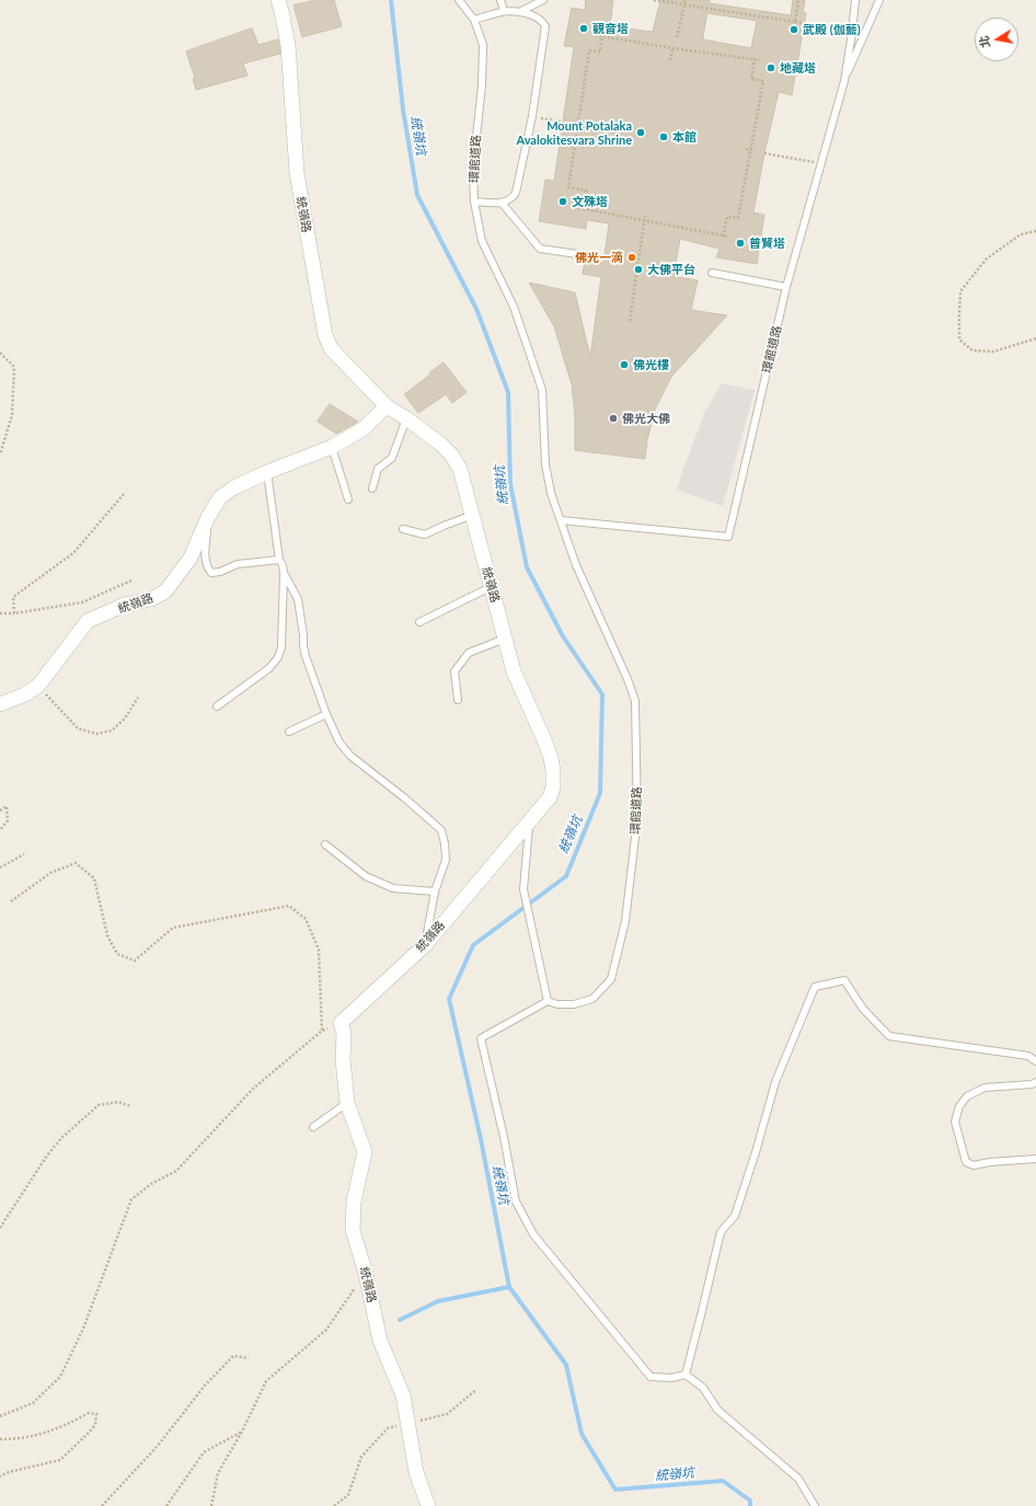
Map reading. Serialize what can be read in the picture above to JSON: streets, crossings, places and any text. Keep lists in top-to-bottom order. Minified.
{"streets":{"street":["統嶺路"],"lane":["環館道路"]},"water":["統嶺坑"],"places":["觀音塔","武殿 (伽藍)","地藏塔","Mount Potalaka Avalokitesvara Shrine","本館","文殊塔","普賢塔","佛光一滴","大佛平台","佛光樓","佛光大佛"],"north":"left"}
